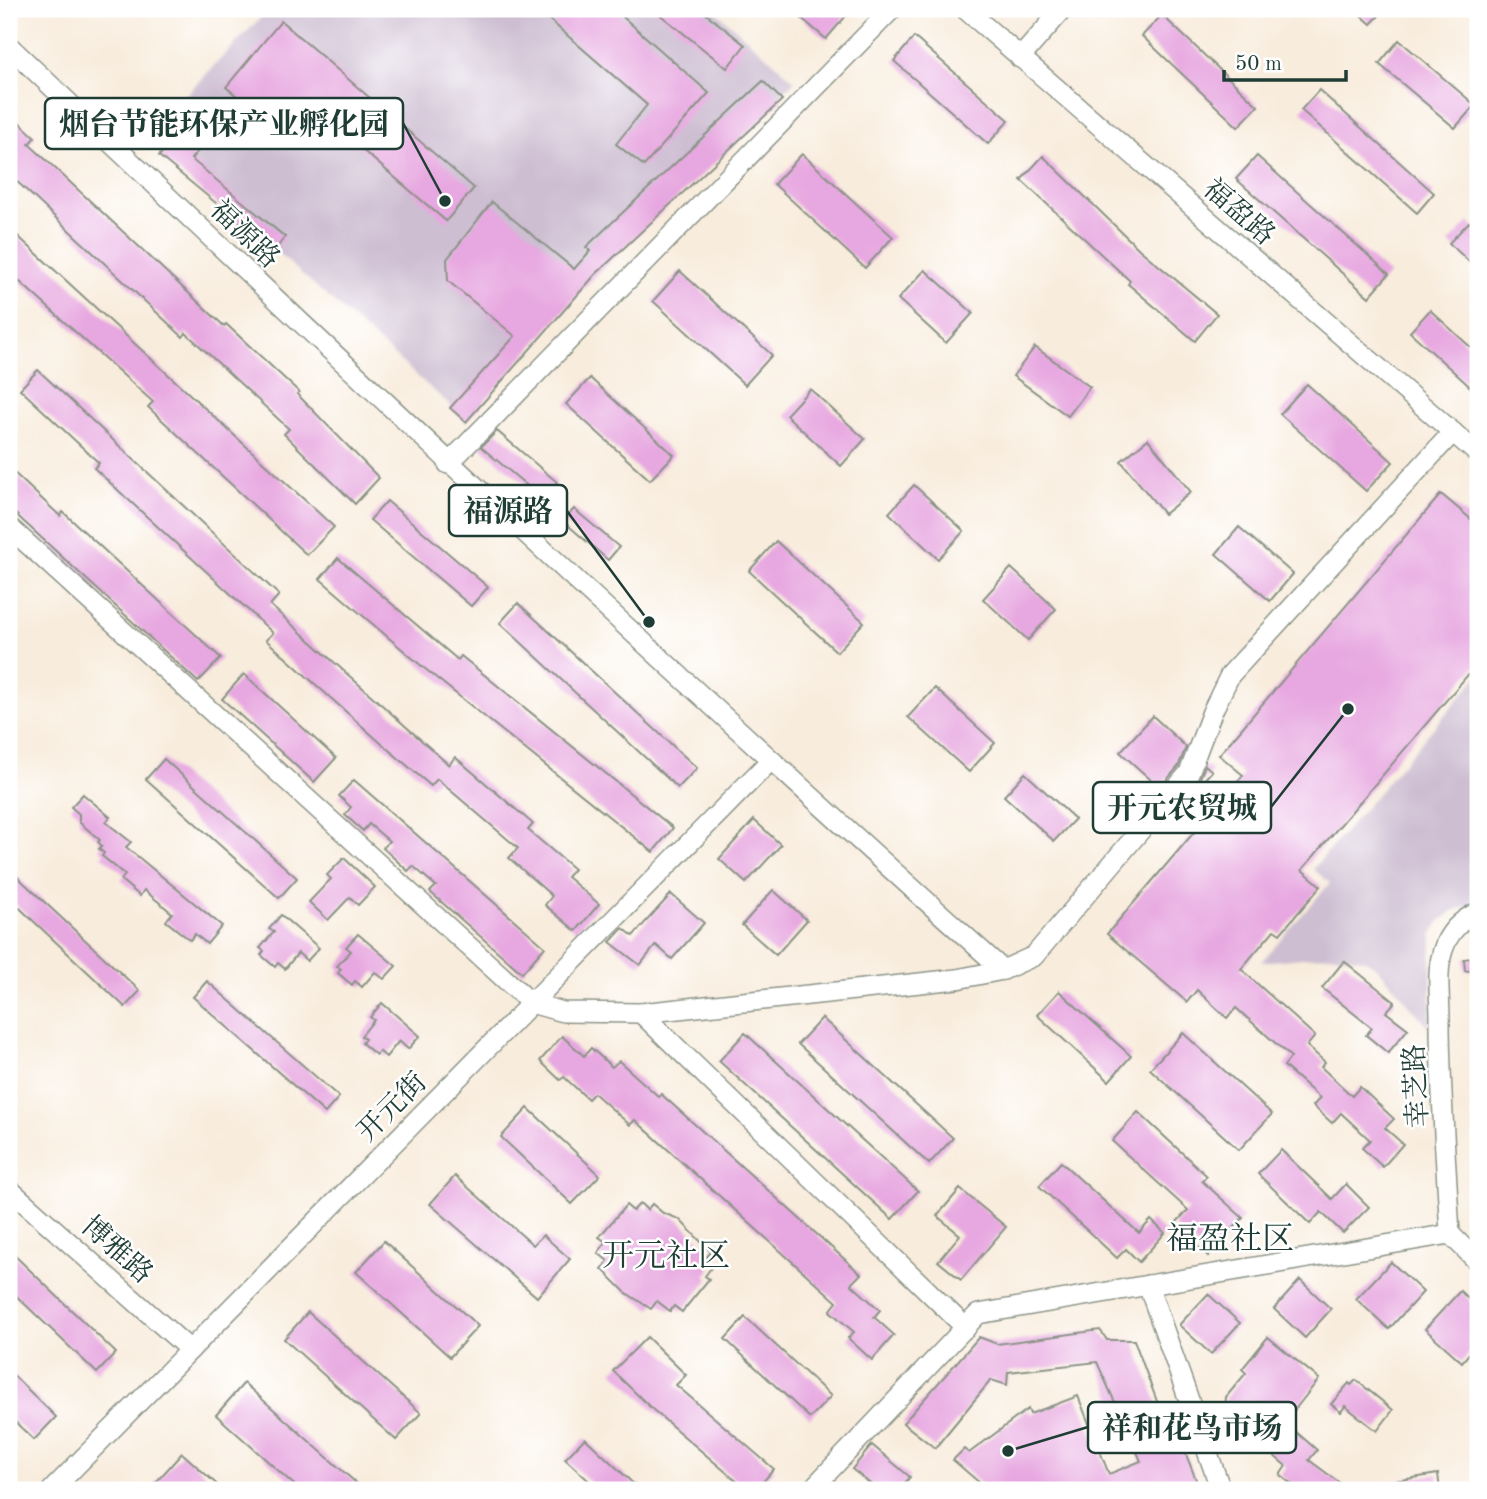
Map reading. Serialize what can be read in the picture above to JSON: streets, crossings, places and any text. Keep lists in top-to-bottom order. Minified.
{"streets":{"street":["福盈路","福源路","幸芝路","开元街","博雅路"]},"crossings":[["福源路","开元街"],["开元街","博雅路"]],"districts":["福盈社区","开元社区"],"places":["烟台节能环保产业孵化园","福源路","开元农贸城","祥和花鸟市场"],"scale_bar":"50 m"}
